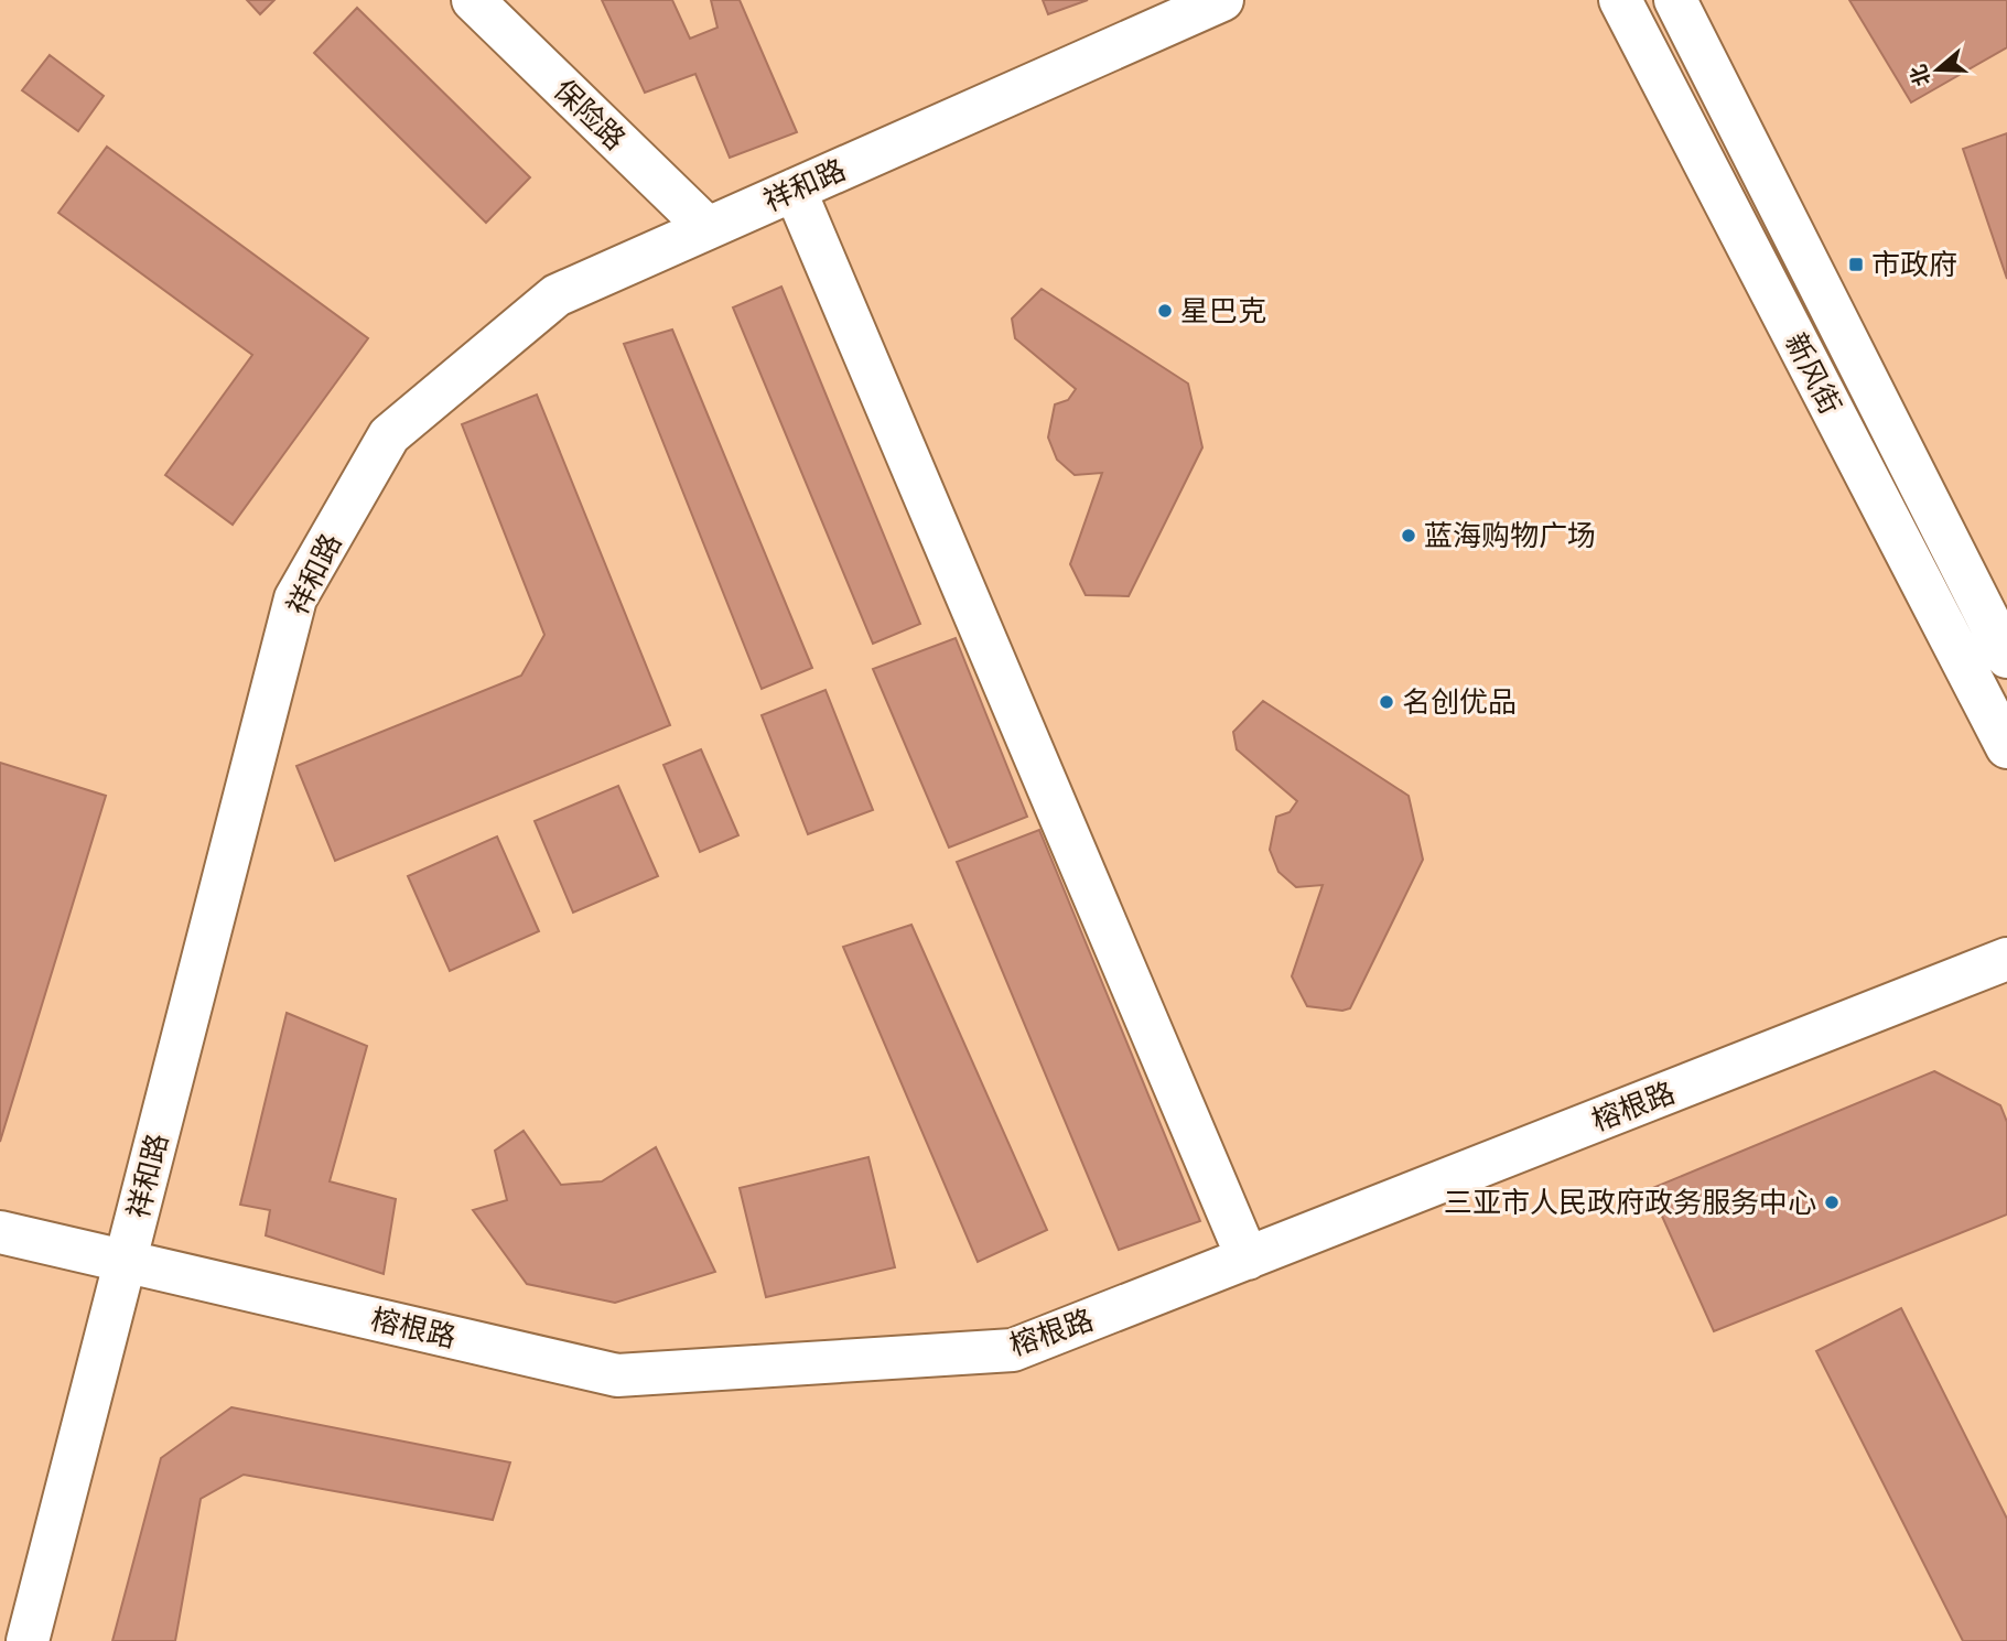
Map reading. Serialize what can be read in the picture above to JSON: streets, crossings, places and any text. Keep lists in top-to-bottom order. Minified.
{"streets":{"street":["保险路","祥和路","新风街","榕根路"]},"crossings":[["保险路","祥和路"],["祥和路","榕根路"]],"places":{"transit":["市政府"],"other":["星巴克","蓝海购物广场","名创优品","三亚市人民政府政务服务中心"]},"north":"left"}
